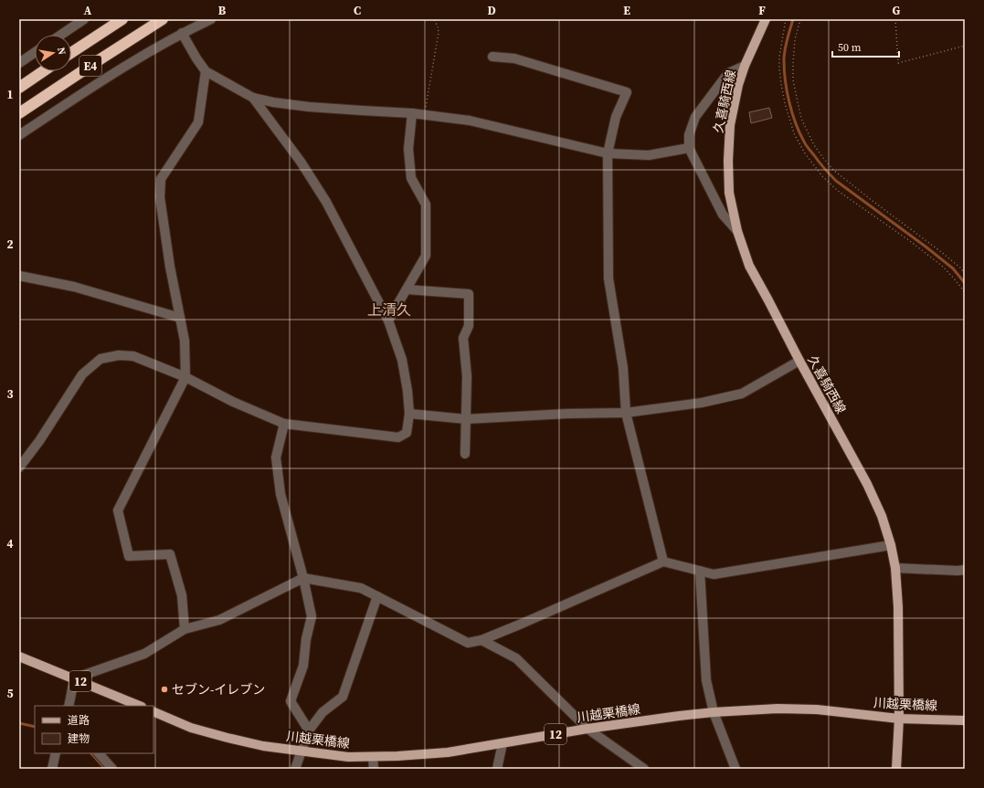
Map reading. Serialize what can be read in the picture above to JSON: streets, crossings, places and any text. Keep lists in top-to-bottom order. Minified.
{"streets":{"highway":["E4"],"main road":["久喜騎西線","12","川越栗橋線"]},"crossings":[["久喜騎西線","川越栗橋線"]],"districts":["上清久"],"places":["セブン-イレブン"],"legend":["道路","建物"],"scale_bar":"50 m","north":"right","grid":{"columns":["A","B","C","D","E","F","G"],"rows":["1","2","3","4","5"]}}
